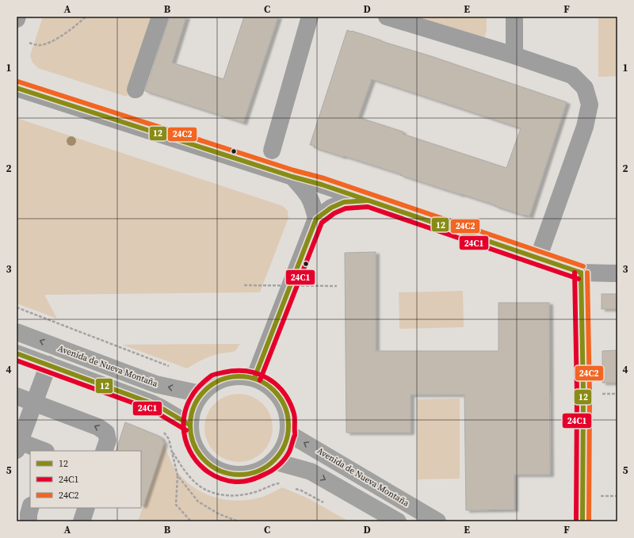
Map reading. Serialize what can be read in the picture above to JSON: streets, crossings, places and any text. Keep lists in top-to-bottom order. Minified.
{"streets":{"main road":["Avenida de Nueva Montaña"]},"lines":["transit line 24C2","transit line 12","transit line 24C1"],"legend":["12","24C1","24C2"],"grid":{"columns":["A","B","C","D","E","F"],"rows":["1","2","3","4","5"]}}
